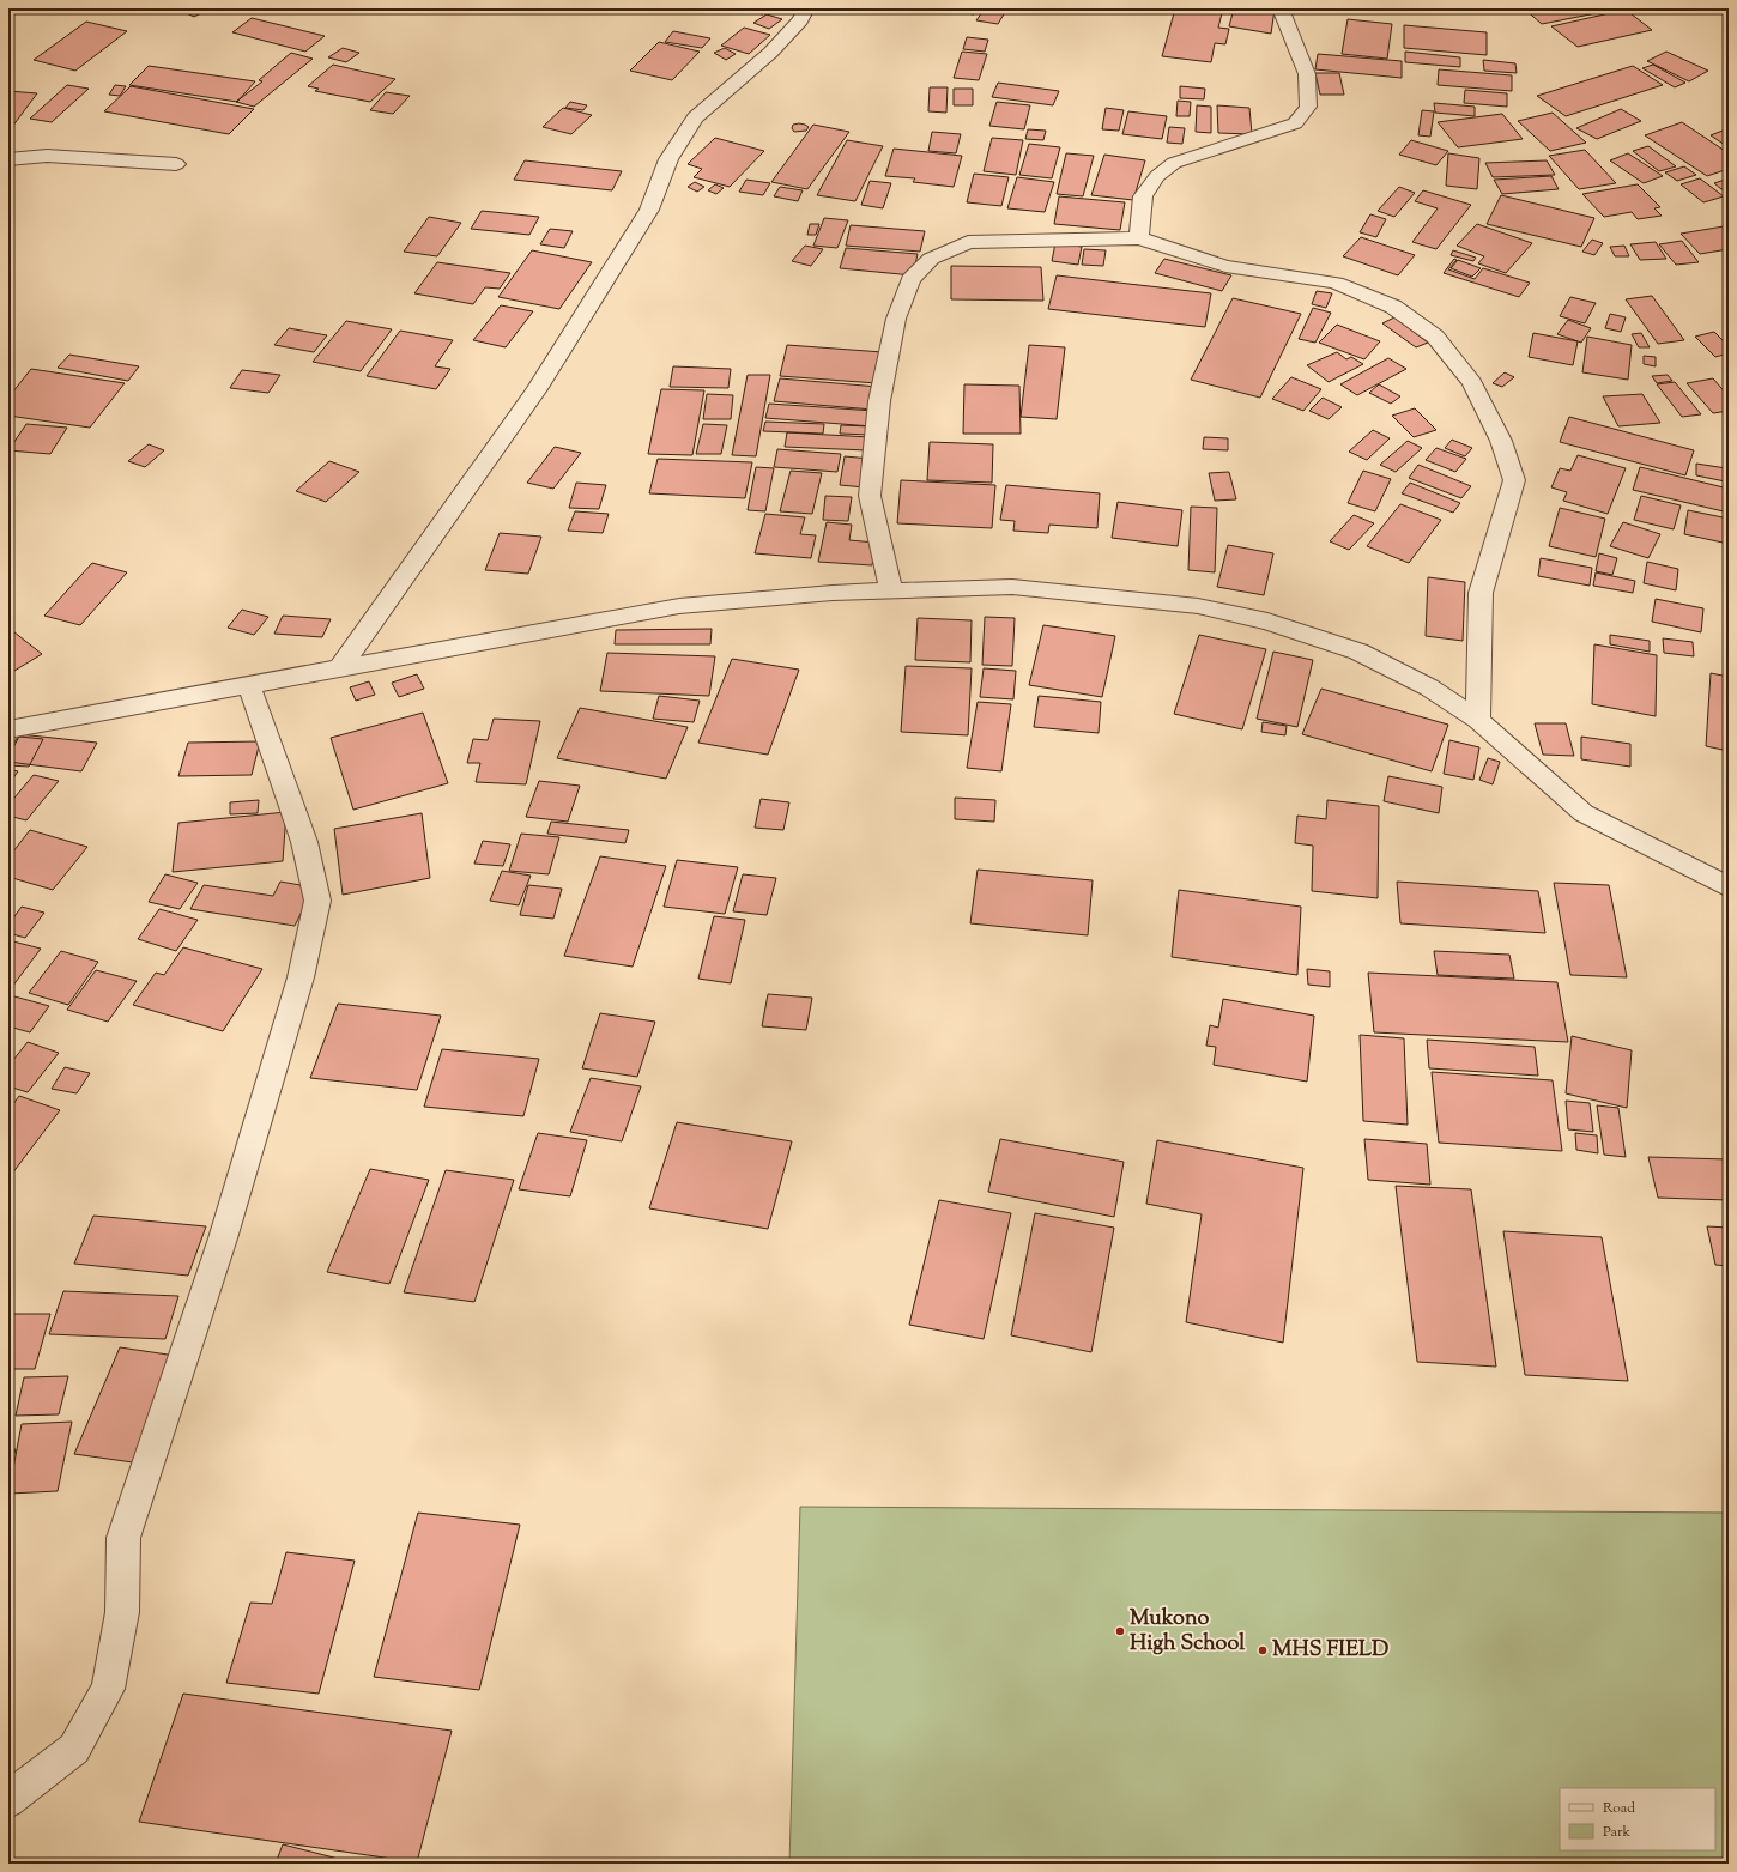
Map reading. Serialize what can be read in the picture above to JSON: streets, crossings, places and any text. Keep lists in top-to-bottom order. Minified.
{"places":["Mukono High School","MHS FIELD"],"legend":["Road","Park"]}
